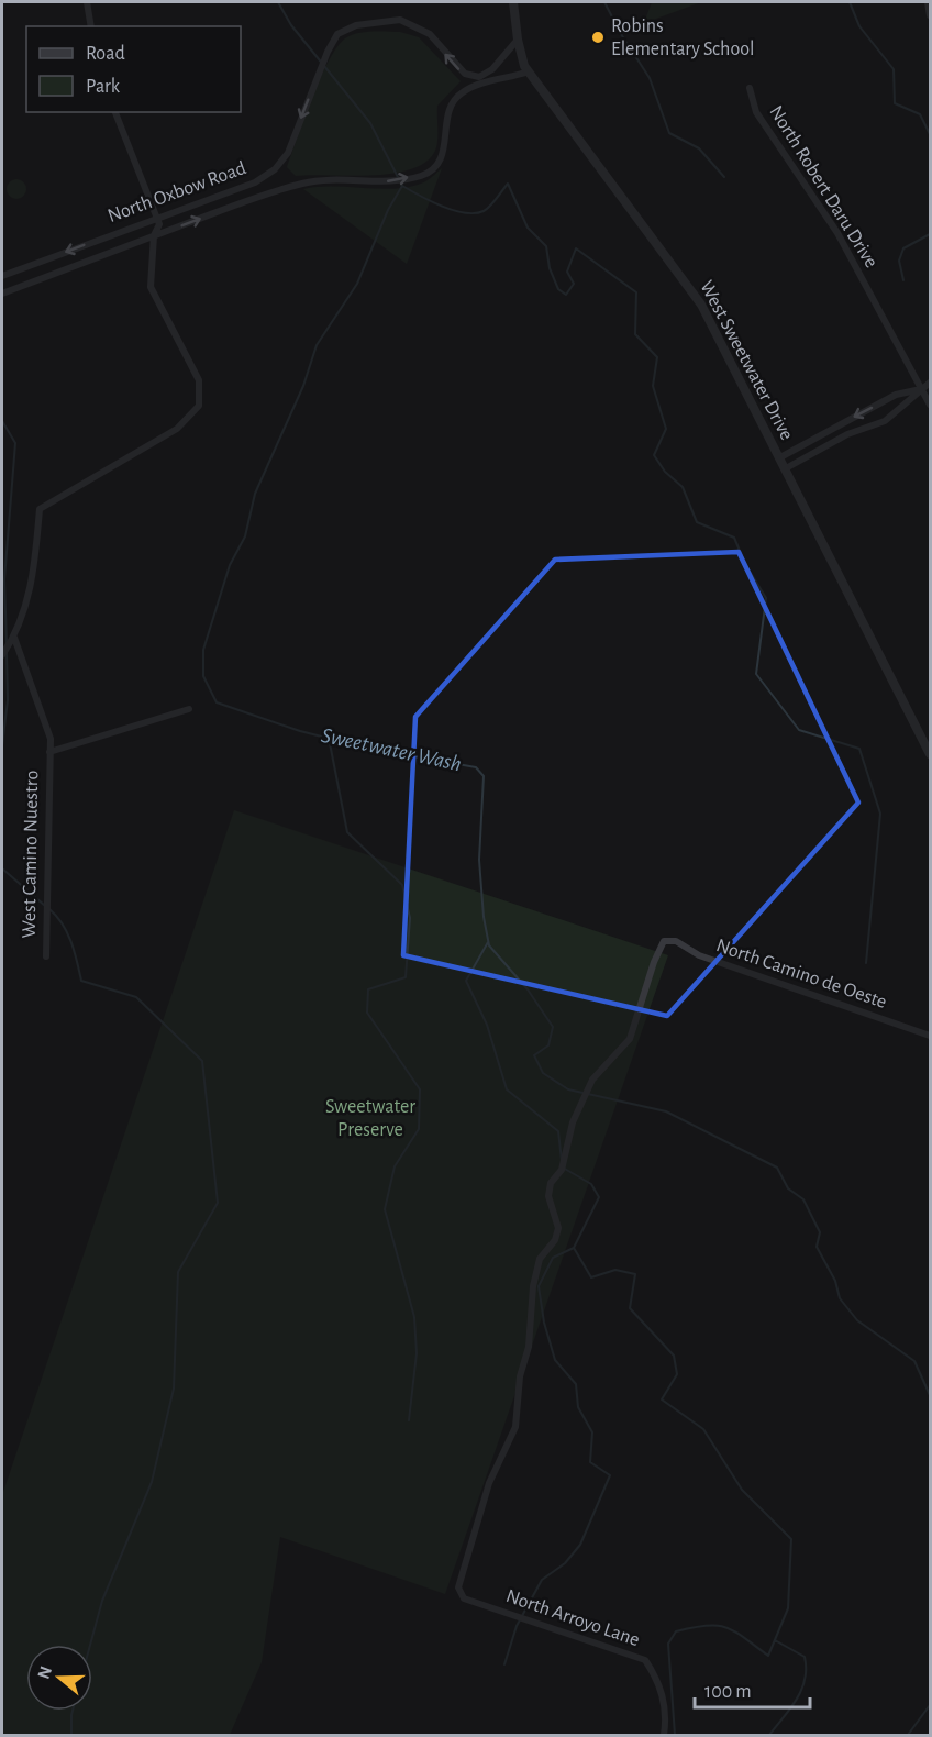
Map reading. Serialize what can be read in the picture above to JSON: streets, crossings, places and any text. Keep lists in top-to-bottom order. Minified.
{"streets":{"street":["North Robert Daru Drive","North Oxbow Road","West Sweetwater Drive","West Camino Nuestro","North Camino de Oeste","North Arroyo Lane"]},"crossings":[["North Oxbow Road","West Sweetwater Drive"],["North Camino de Oeste","North Arroyo Lane"]],"water":["Sweetwater Wash"],"parks":["Sweetwater Preserve"],"places":["Robins Elementary School"],"legend":["Road","Park"],"scale_bar":"100 m","north":"left"}
